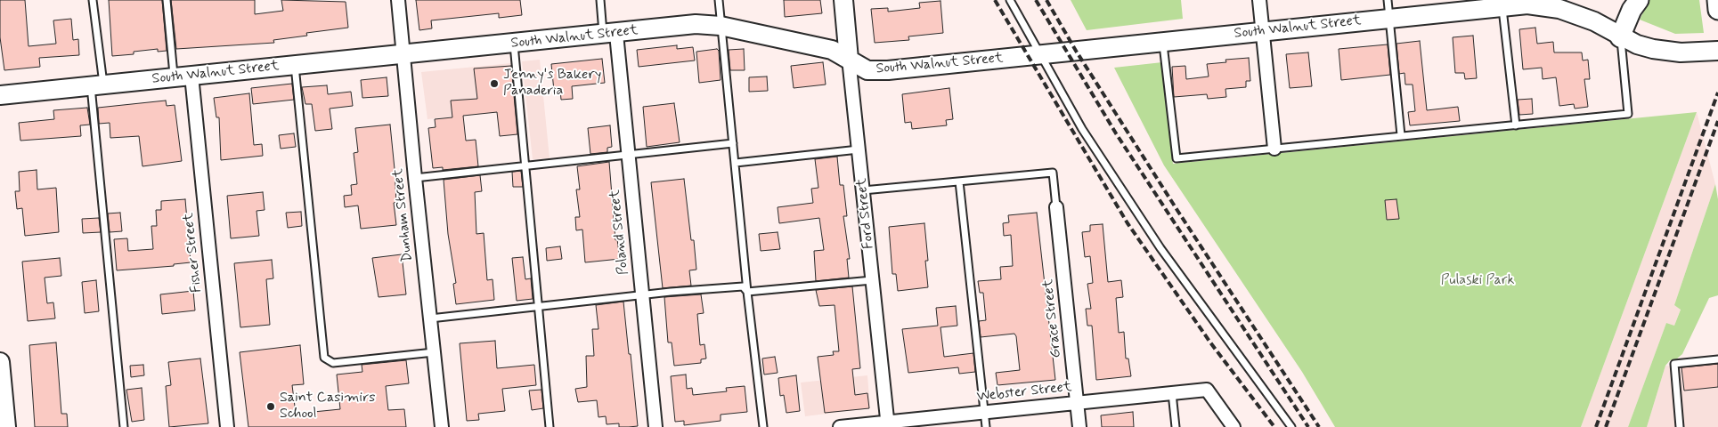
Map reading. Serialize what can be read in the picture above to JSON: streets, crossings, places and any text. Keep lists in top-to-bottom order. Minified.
{"streets":{"street":["South Walnut Street","Ford Street","Dunham Street","Poland Street","Fisher Street","Grace Street","Webster Street"]},"crossings":[["South Walnut Street","Ford Street"],["South Walnut Street","Dunham Street"],["South Walnut Street","Poland Street"],["South Walnut Street","Fisher Street"],["Ford Street","Webster Street"],["Grace Street","Webster Street"]],"parks":["Pulaski Park"],"places":["Jenny's Bakery Panaderia","Saint Casimirs School"]}
